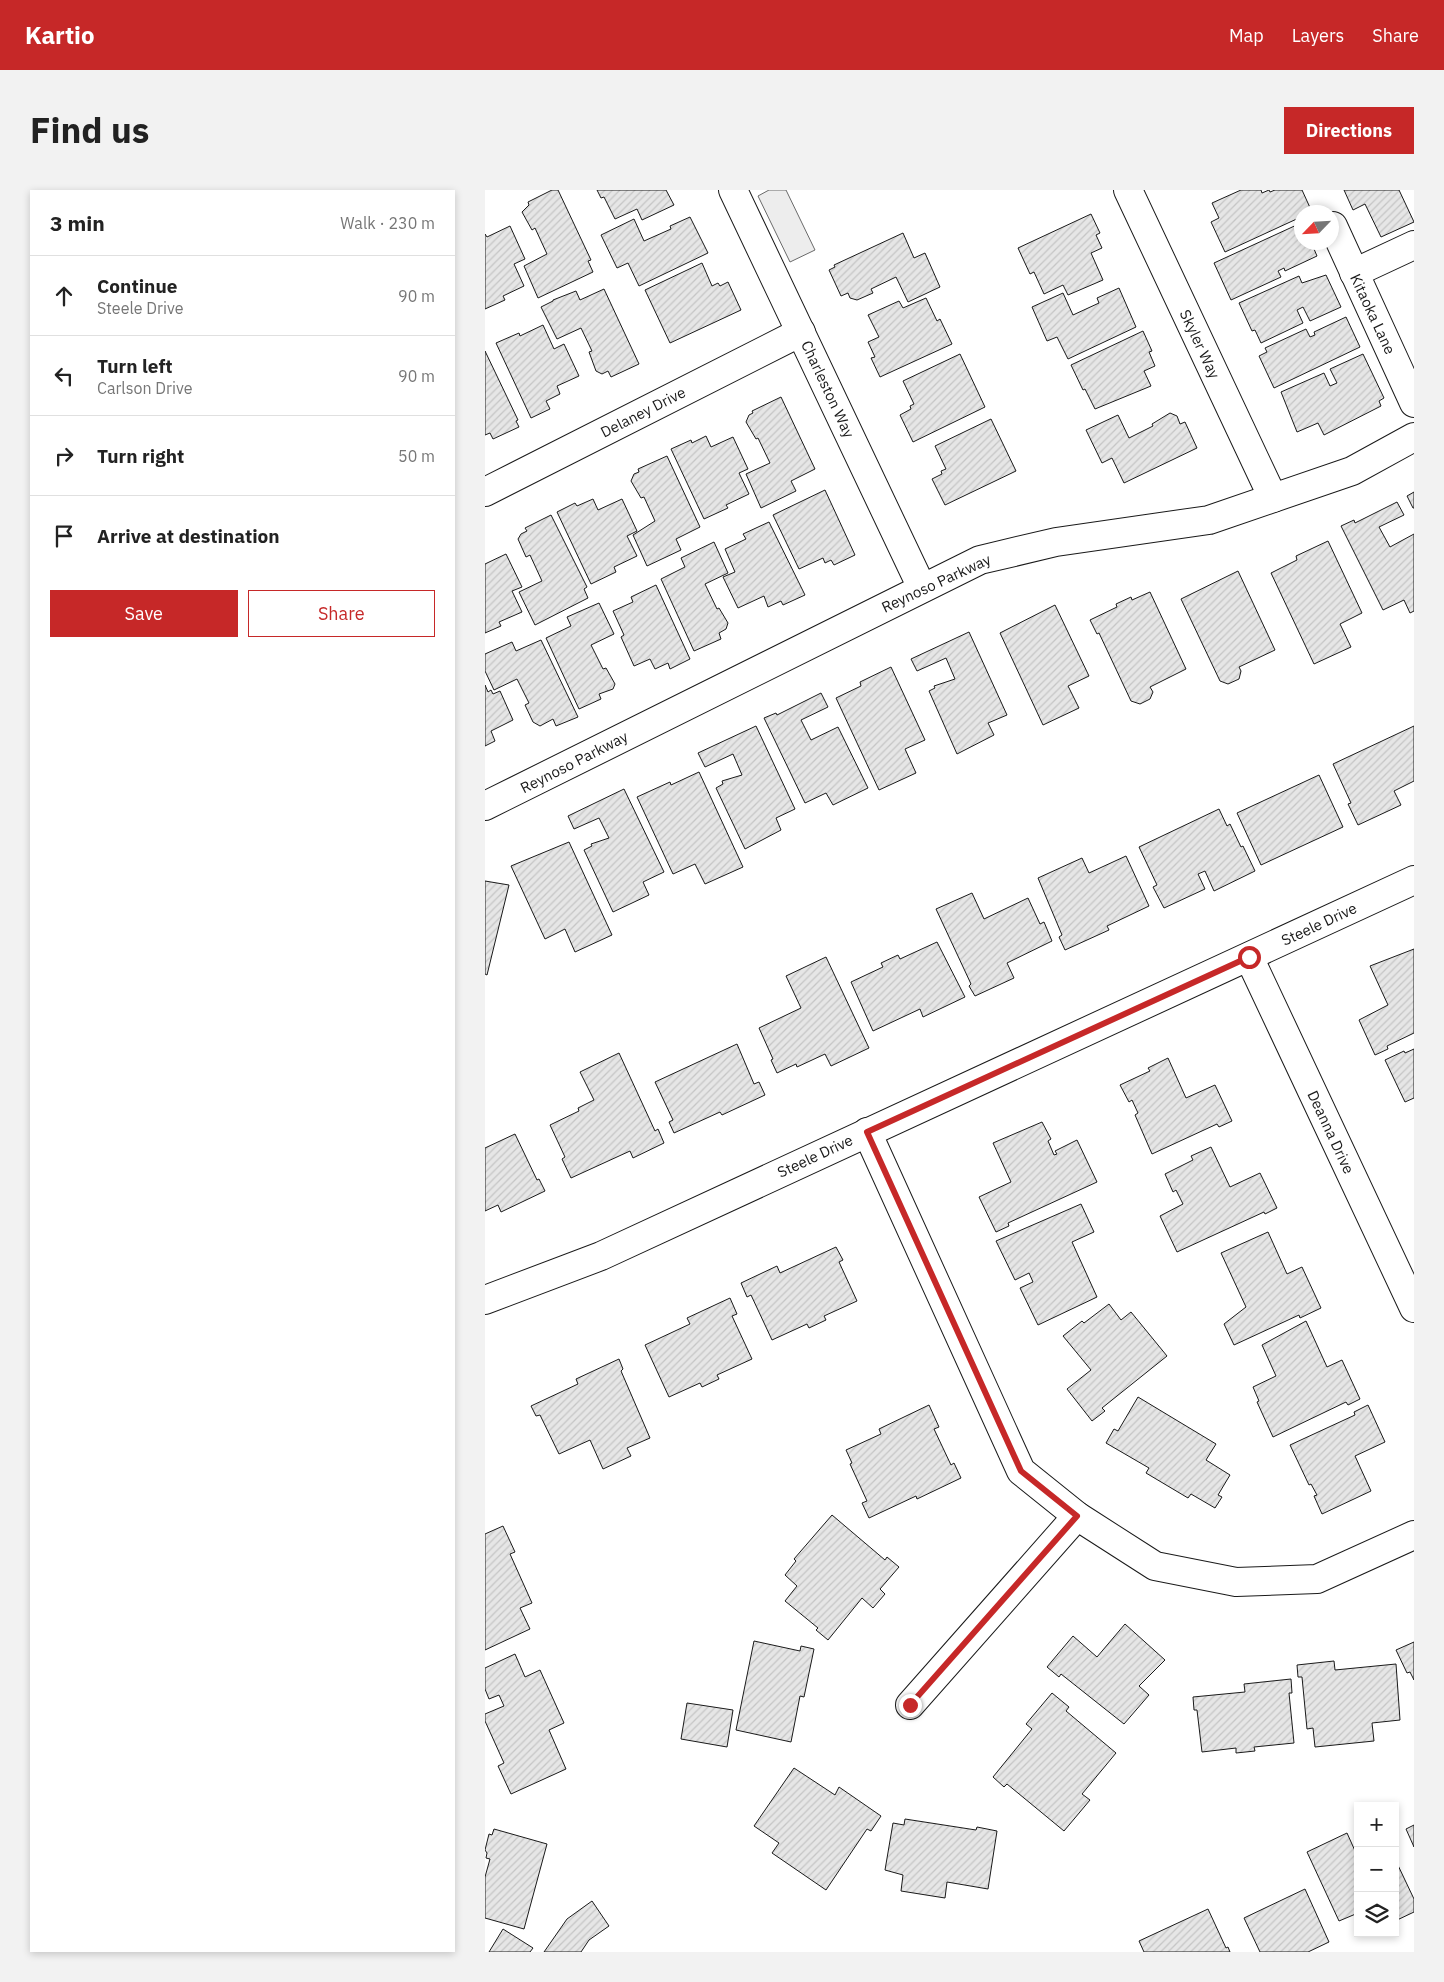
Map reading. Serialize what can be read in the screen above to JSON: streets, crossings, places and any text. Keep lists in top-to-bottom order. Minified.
{"streets":{"street":["Kitaoka Lane","Skyler Way","Charleston Way","Delaney Drive","Reynoso Parkway","Steele Drive","Deanna Drive"]},"crossings":[["Skyler Way","Reynoso Parkway"],["Charleston Way","Delaney Drive"],["Charleston Way","Reynoso Parkway"],["Steele Drive","Deanna Drive"]],"north":"bottom left","page":{"header":"Kartio","nav":["Map","Layers","Share"],"title":"Find us","buttons":["Directions",["Save","Share"]],"heading":["3 min","Walk · 230 m"],"list":[["Continue","Steele Drive","90 m"],["Turn left","Carlson Drive","90 m"],["Turn right","50 m"],"Arrive at destination"],"map_buttons":["+","−"]}}
